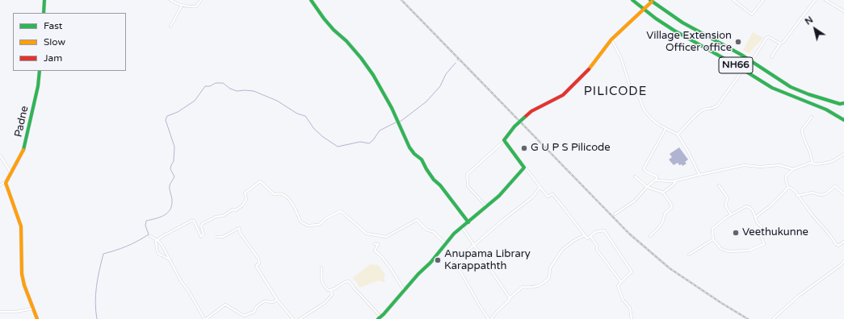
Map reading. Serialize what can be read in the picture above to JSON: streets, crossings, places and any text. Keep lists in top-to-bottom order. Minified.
{"streets":{"main road":["NH66","Padne"]},"districts":["PILICODE"],"places":["Village Extension Officer office","G U P S Pilicode","Veethukunne","Anupama Library Karappathth"],"legend":["Fast","Slow","Jam"],"north":"top left"}
